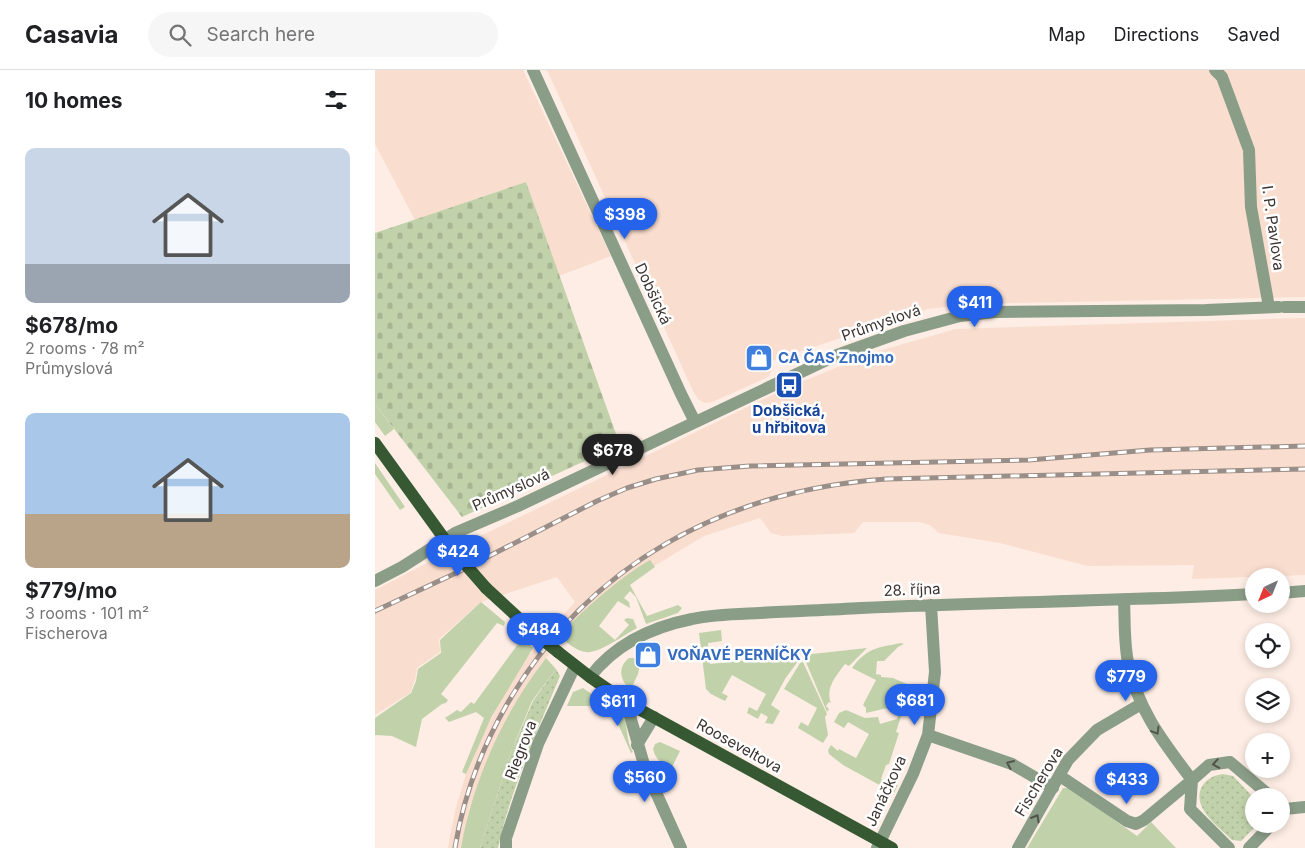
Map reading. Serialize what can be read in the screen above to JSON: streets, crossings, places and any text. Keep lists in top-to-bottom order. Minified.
{"streets":{"main road":["Rooseveltova"],"street":["I. P. Pavlova","Dobšická","Průmyslová","28. října","Riegrova","Fischerova","Janáčkova"]},"crossings":[["I. P. Pavlova","Průmyslová"],["Dobšická","Průmyslová"],["Průmyslová","Rooseveltova"],["28. října","Rooseveltova"],["28. října","Janáčkova"],["Rooseveltova","Riegrova"],["Rooseveltova","Janáčkova"]],"one_way":["Fischerova"],"places":{"shop":["CA ČAS Znojmo","VOŇAVÉ PERNÍČKY"],"bus stop":["Dobšická, u hřbitova"]},"north":"bottom left","page":{"header":"Casavia","search":"Search here","nav":["Map","Directions","Saved"],"heading":"10 homes","list":[{"name":"$678/mo","note":"2 rooms · 78 m² · Průmyslová"},{"name":"$779/mo","note":"3 rooms · 101 m² · Fischerova"}],"price":["$398","$411","$678","$424","$484","$779","$681","$611","$560","$433"],"map_buttons":["+","−"]}}
